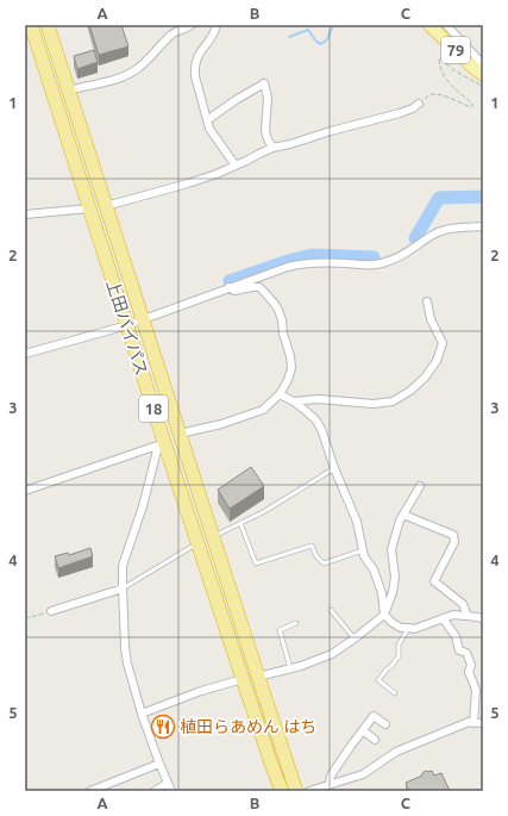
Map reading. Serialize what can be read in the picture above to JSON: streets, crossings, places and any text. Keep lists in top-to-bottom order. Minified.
{"streets":{"highway":["上田バイパス","18"],"main road":["79"]},"places":{"restaurant":["植田らあめん はち"]},"grid":{"columns":["A","B","C"],"rows":["1","2","3","4","5"]}}
